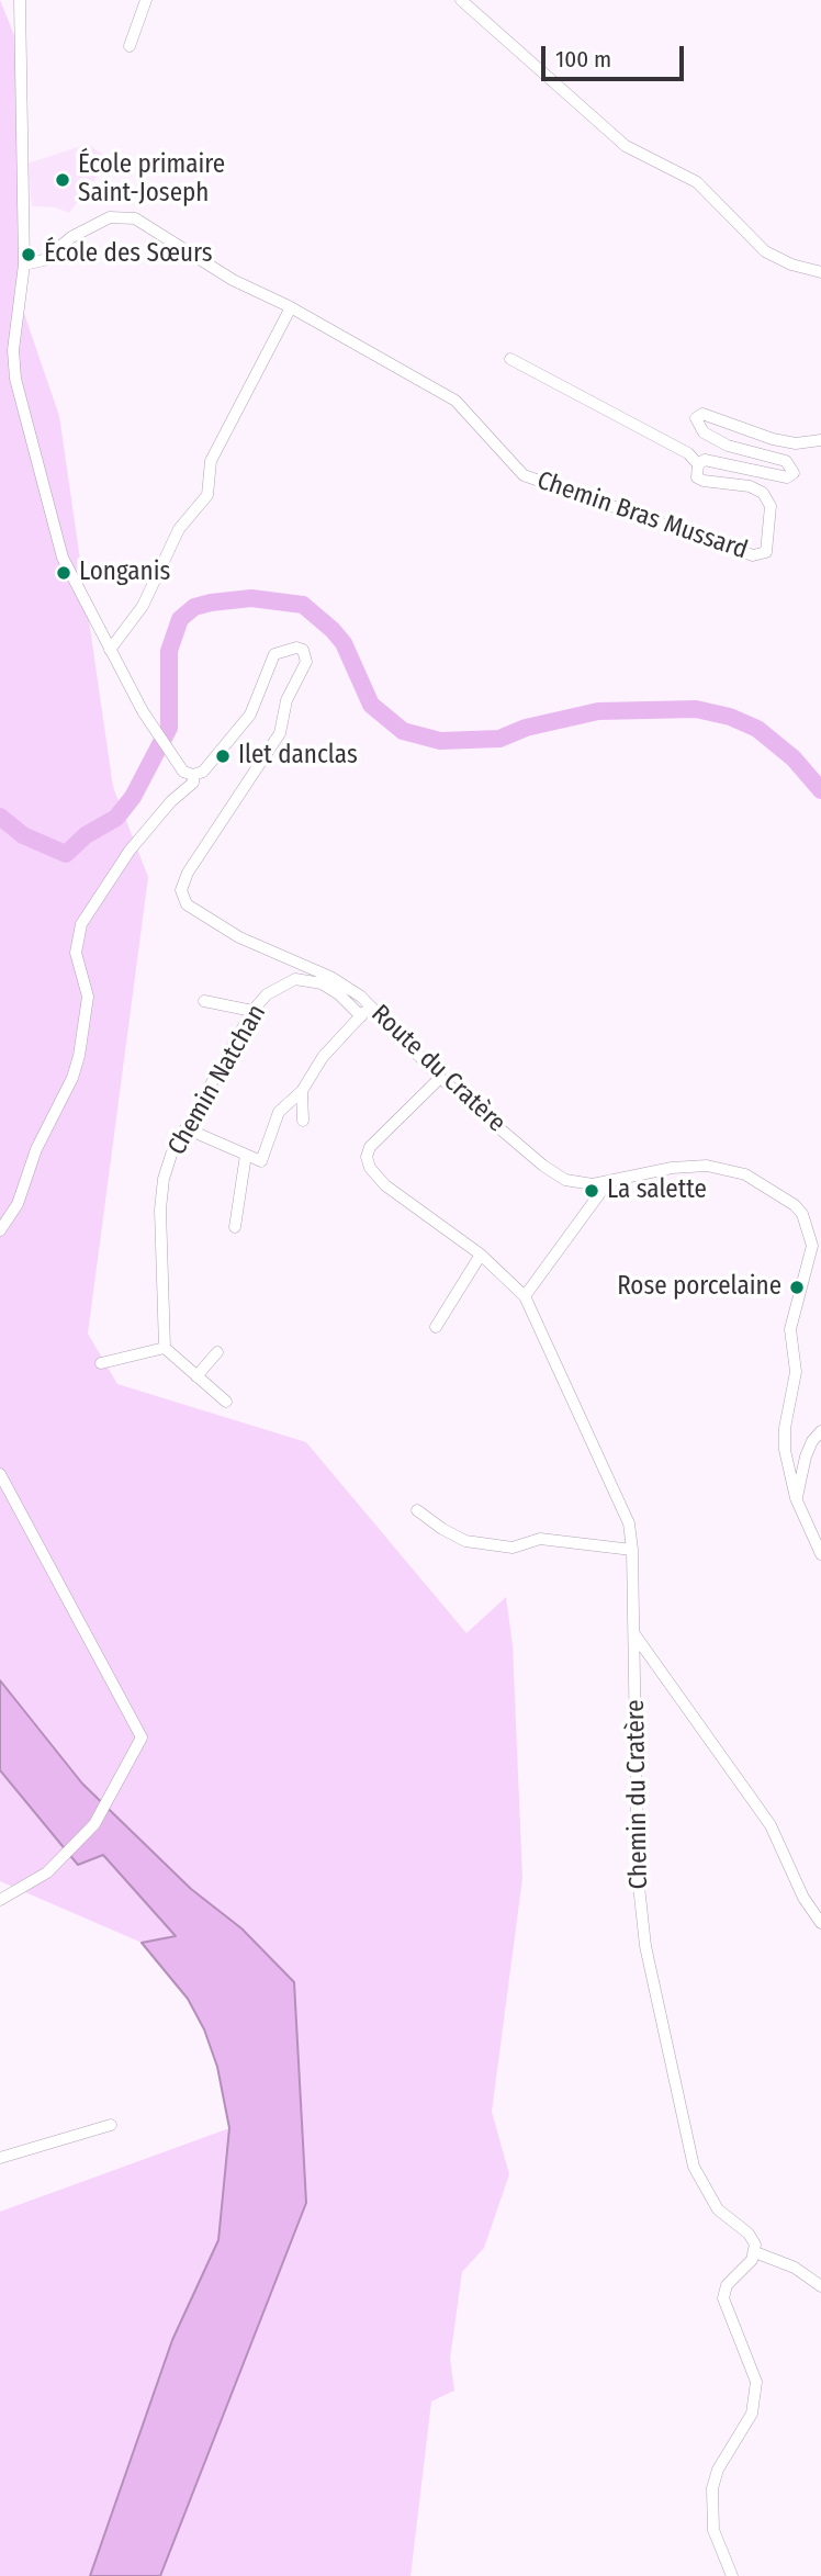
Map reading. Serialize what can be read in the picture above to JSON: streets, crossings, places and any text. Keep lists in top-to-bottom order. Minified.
{"streets":{"street":["Chemin Bras Mussard","Route du Cratère","Chemin Natchan","Chemin du Cratère"]},"crossings":[["Route du Cratère","Chemin du Cratère"]],"places":["École primaire Saint-Joseph","École des Sœurs","Longanis","Ilet danclas","La salette","Rose porcelaine"],"scale_bar":"100 m"}
